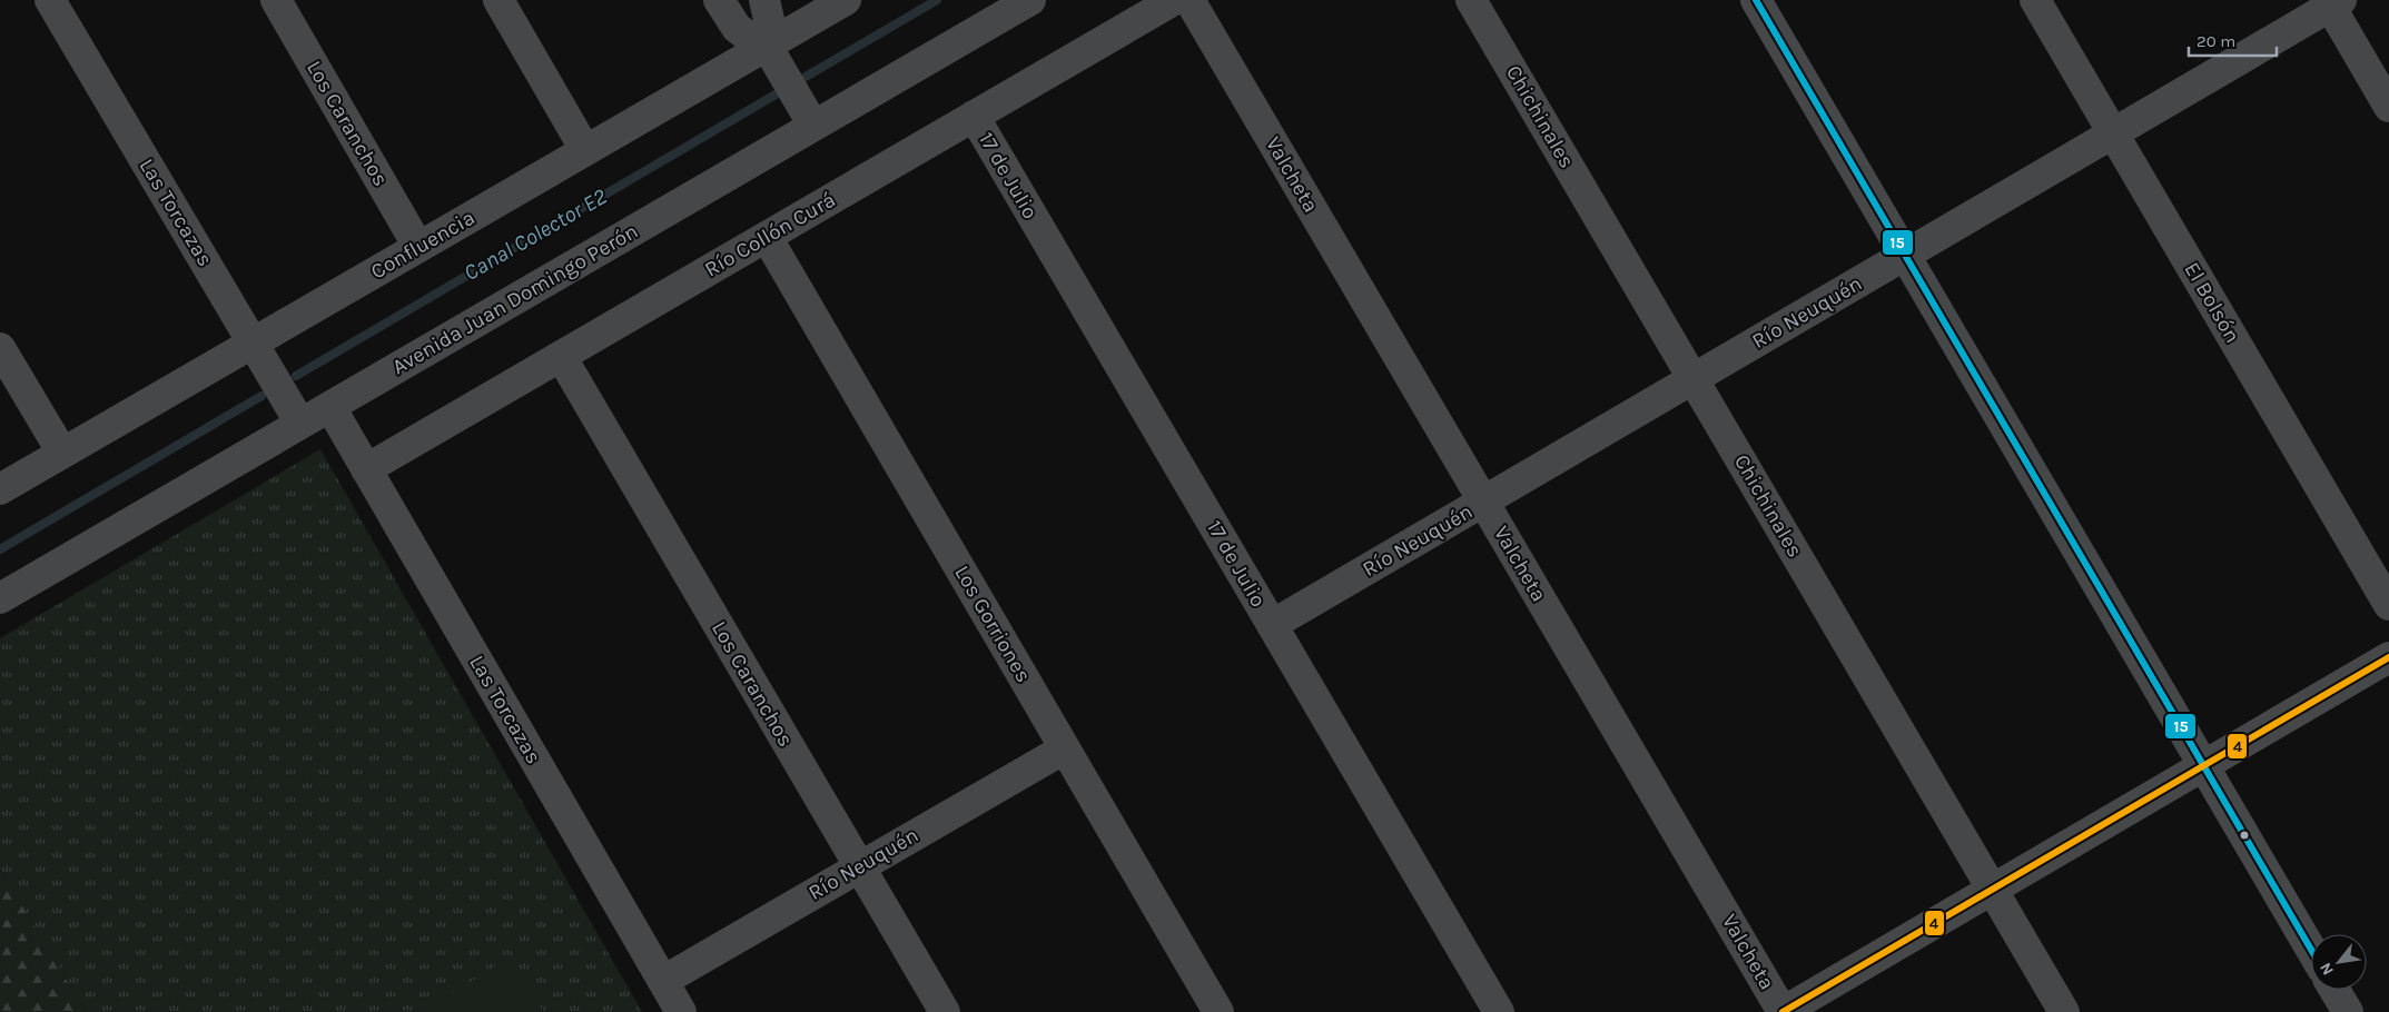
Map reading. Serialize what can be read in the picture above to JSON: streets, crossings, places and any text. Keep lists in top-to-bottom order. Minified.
{"streets":{"street":["Chichinales","Los Caranchos","Valcheta","17 de Julio","Las Torcazas","Río Collón Curá","Confluencia","Avenida Juan Domingo Perón","El Bolsón","Río Neuquén","Los Gorriones"]},"crossings":[["Chichinales","Río Neuquén"],["Los Caranchos","Río Collón Curá"],["Los Caranchos","Confluencia"],["Los Caranchos","Río Neuquén"],["Valcheta","Río Neuquén"],["17 de Julio","Río Collón Curá"],["17 de Julio","Río Neuquén"],["Las Torcazas","Río Collón Curá"],["Las Torcazas","Confluencia"],["Las Torcazas","Avenida Juan Domingo Perón"],["Las Torcazas","Río Neuquén"],["Río Collón Curá","Los Gorriones"],["El Bolsón","Río Neuquén"],["Río Neuquén","Los Gorriones"]],"water":["Canal Colector E2"],"lines":["transit line 15","transit line 4"],"scale_bar":"20 m","north":"bottom left"}
